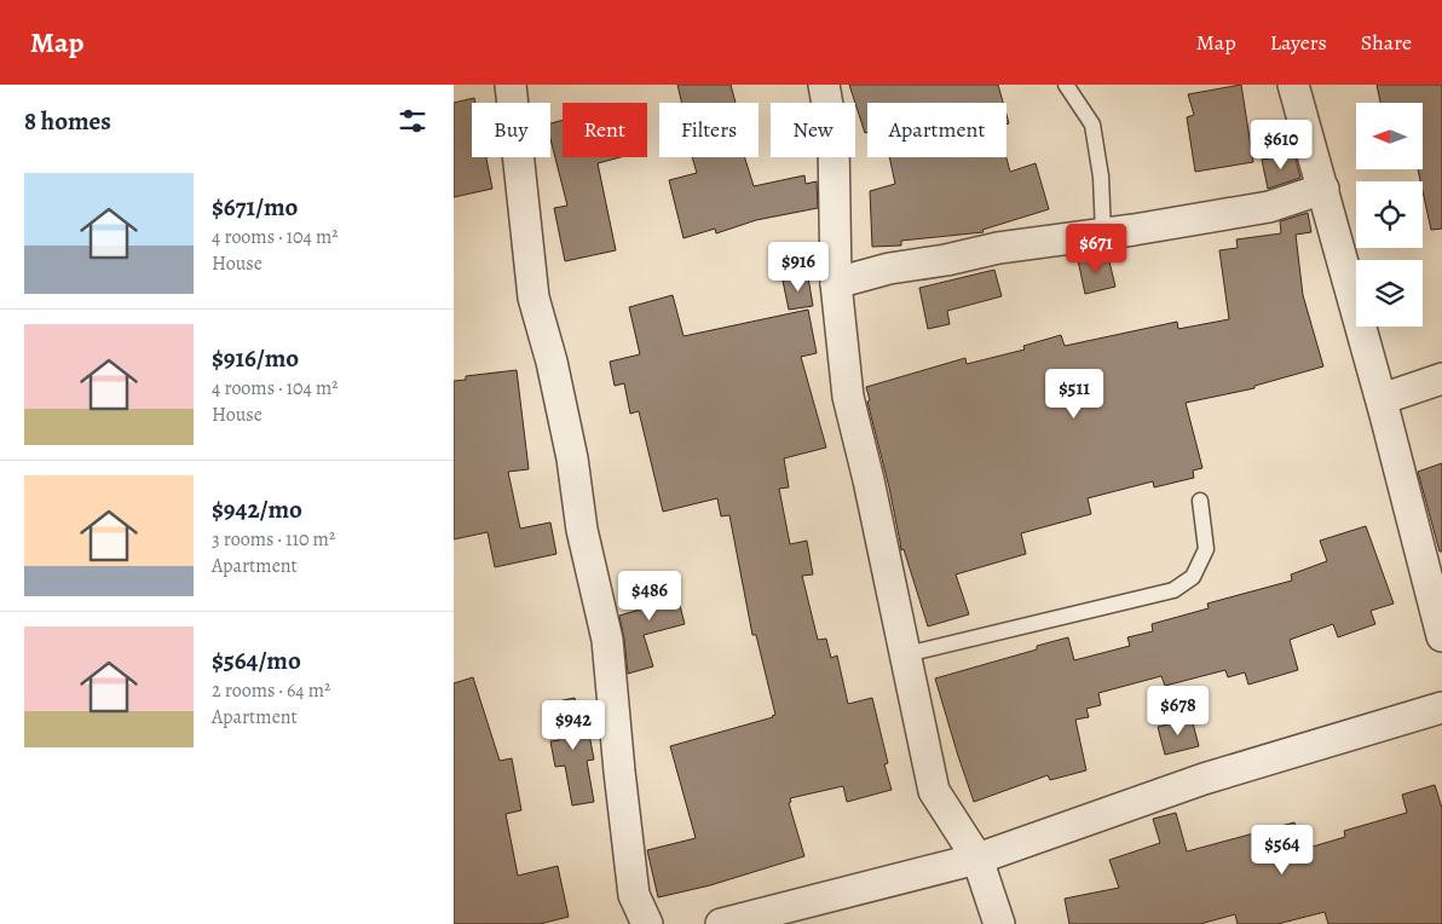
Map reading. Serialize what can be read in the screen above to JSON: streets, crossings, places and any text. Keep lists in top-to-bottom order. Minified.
{"north":"left","page":{"header":"Map","nav":["Map","Layers","Share"],"heading":"8 homes","chip":["Buy","Rent","Filters","New","Apartment"],"price":["$610","$671","$916","$511","$486","$678","$942","$564"],"list":[{"name":"$671/mo","note":"4 rooms · 104 m² · House"},{"name":"$916/mo","note":"4 rooms · 104 m² · House"},{"name":"$942/mo","note":"3 rooms · 110 m² · Apartment"},{"name":"$564/mo","note":"2 rooms · 64 m² · Apartment"}]}}
